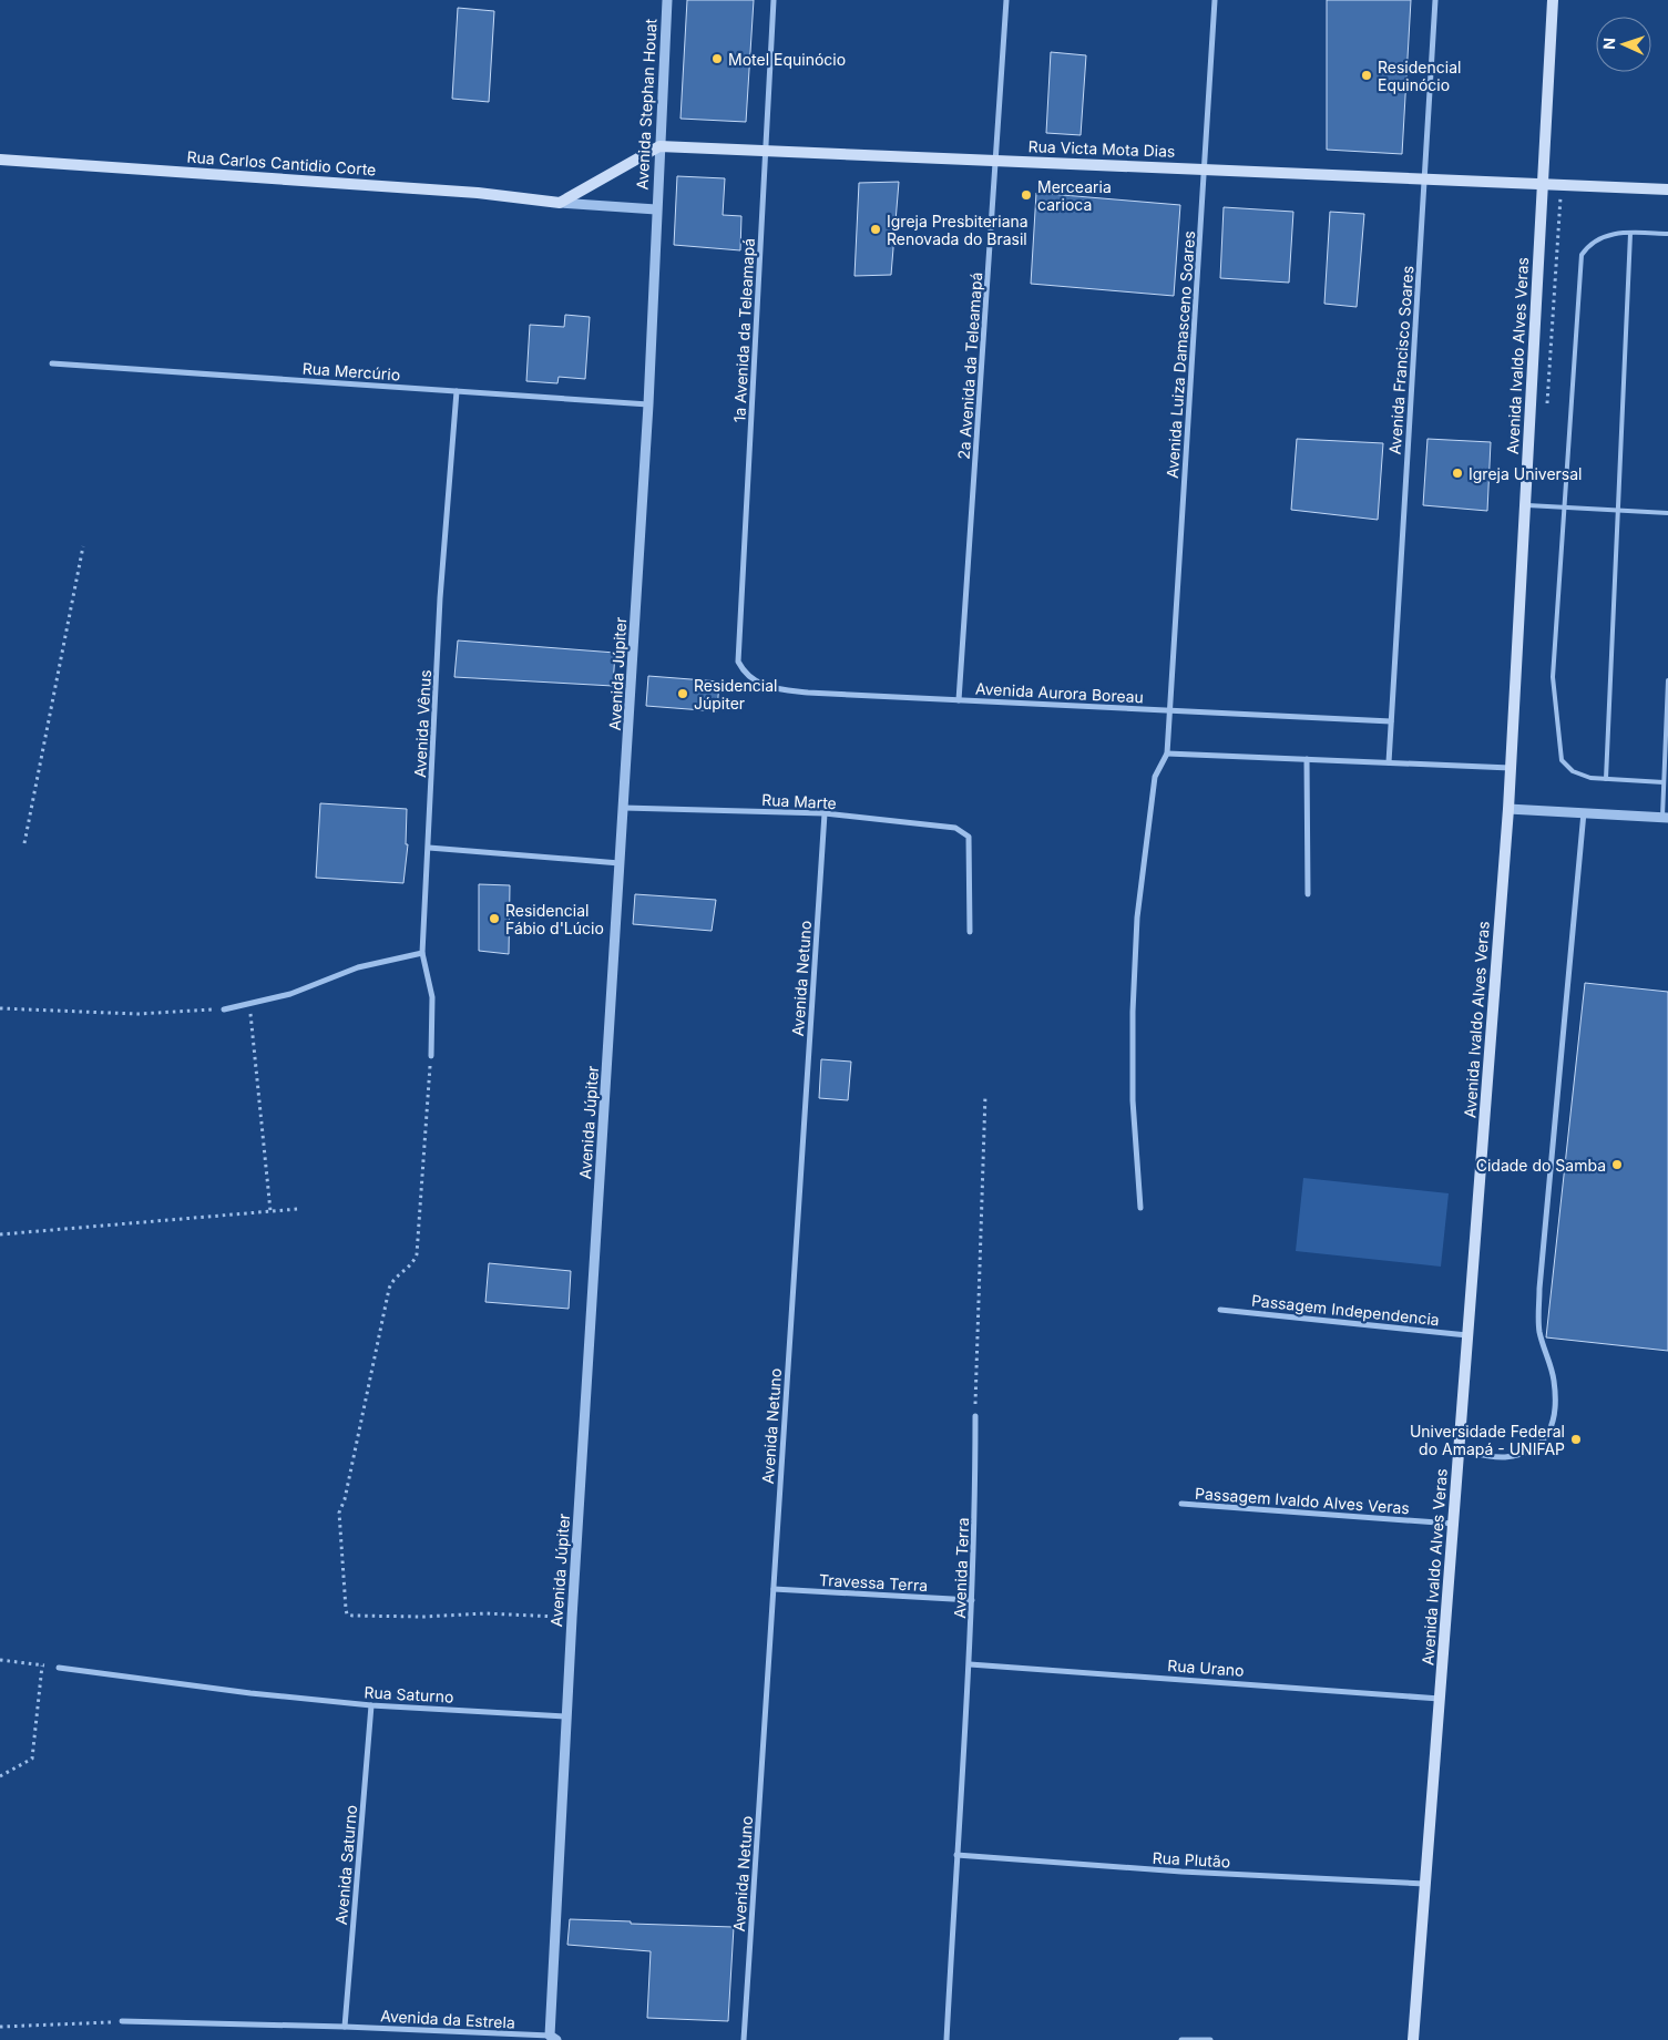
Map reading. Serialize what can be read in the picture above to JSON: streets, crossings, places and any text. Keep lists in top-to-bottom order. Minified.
{"streets":{"main road":["Rua Victa Mota Dias","Rua Carlos Cantidio Corte","Avenida Ivaldo Alves Veras"],"street":["Avenida Stephan Houat","1a Avenida da Teleamapá","Avenida Luiza Damasceno Soares","Avenida Francisco Soares","2a Avenida da Teleamapá","Rua Mercúrio","Avenida Júpiter","Avenida Aurora Boreau","Avenida Vênus","Rua Marte","Avenida Netuno","Passagem Independencia","Passagem Ivaldo Alves Veras","Avenida Terra","Travessa Terra","Rua Urano","Rua Saturno","Rua Plutão","Avenida Saturno","Avenida da Estrela"]},"crossings":[["Avenida Stephan Houat","Rua Victa Mota Dias"],["Avenida Stephan Houat","Rua Carlos Cantidio Corte"],["Avenida Stephan Houat","Avenida Júpiter"],["Rua Victa Mota Dias","1a Avenida da Teleamapá"],["Rua Victa Mota Dias","Avenida Luiza Damasceno Soares"],["Rua Victa Mota Dias","Avenida Ivaldo Alves Veras"],["Rua Victa Mota Dias","Avenida Francisco Soares"],["Rua Victa Mota Dias","2a Avenida da Teleamapá"],["Rua Carlos Cantidio Corte","Avenida Júpiter"],["1a Avenida da Teleamapá","Avenida Aurora Boreau"],["Avenida Luiza Damasceno Soares","Avenida Aurora Boreau"],["Avenida Ivaldo Alves Veras","Passagem Independencia"],["Avenida Ivaldo Alves Veras","Passagem Ivaldo Alves Veras"],["Avenida Ivaldo Alves Veras","Rua Urano"],["Avenida Ivaldo Alves Veras","Rua Plutão"],["Avenida Francisco Soares","Avenida Aurora Boreau"],["2a Avenida da Teleamapá","Avenida Aurora Boreau"],["Rua Mercúrio","Avenida Júpiter"],["Rua Mercúrio","Avenida Vênus"],["Avenida Júpiter","Rua Marte"],["Avenida Júpiter","Rua Saturno"],["Avenida Júpiter","Avenida da Estrela"],["Rua Marte","Avenida Netuno"],["Avenida Netuno","Travessa Terra"],["Avenida Terra","Travessa Terra"],["Avenida Terra","Rua Urano"],["Avenida Terra","Rua Plutão"],["Rua Saturno","Avenida Saturno"],["Avenida Saturno","Avenida da Estrela"]],"places":["Motel Equinócio","Residencial Equinócio","Mercearia carioca","Igreja Presbiteriana Renovada do Brasil","Igreja Universal","Residencial Júpiter","Residencial Fábio d'Lúcio","Cidade do Samba","Universidade Federal do Amapá - UNIFAP"],"north":"left"}
